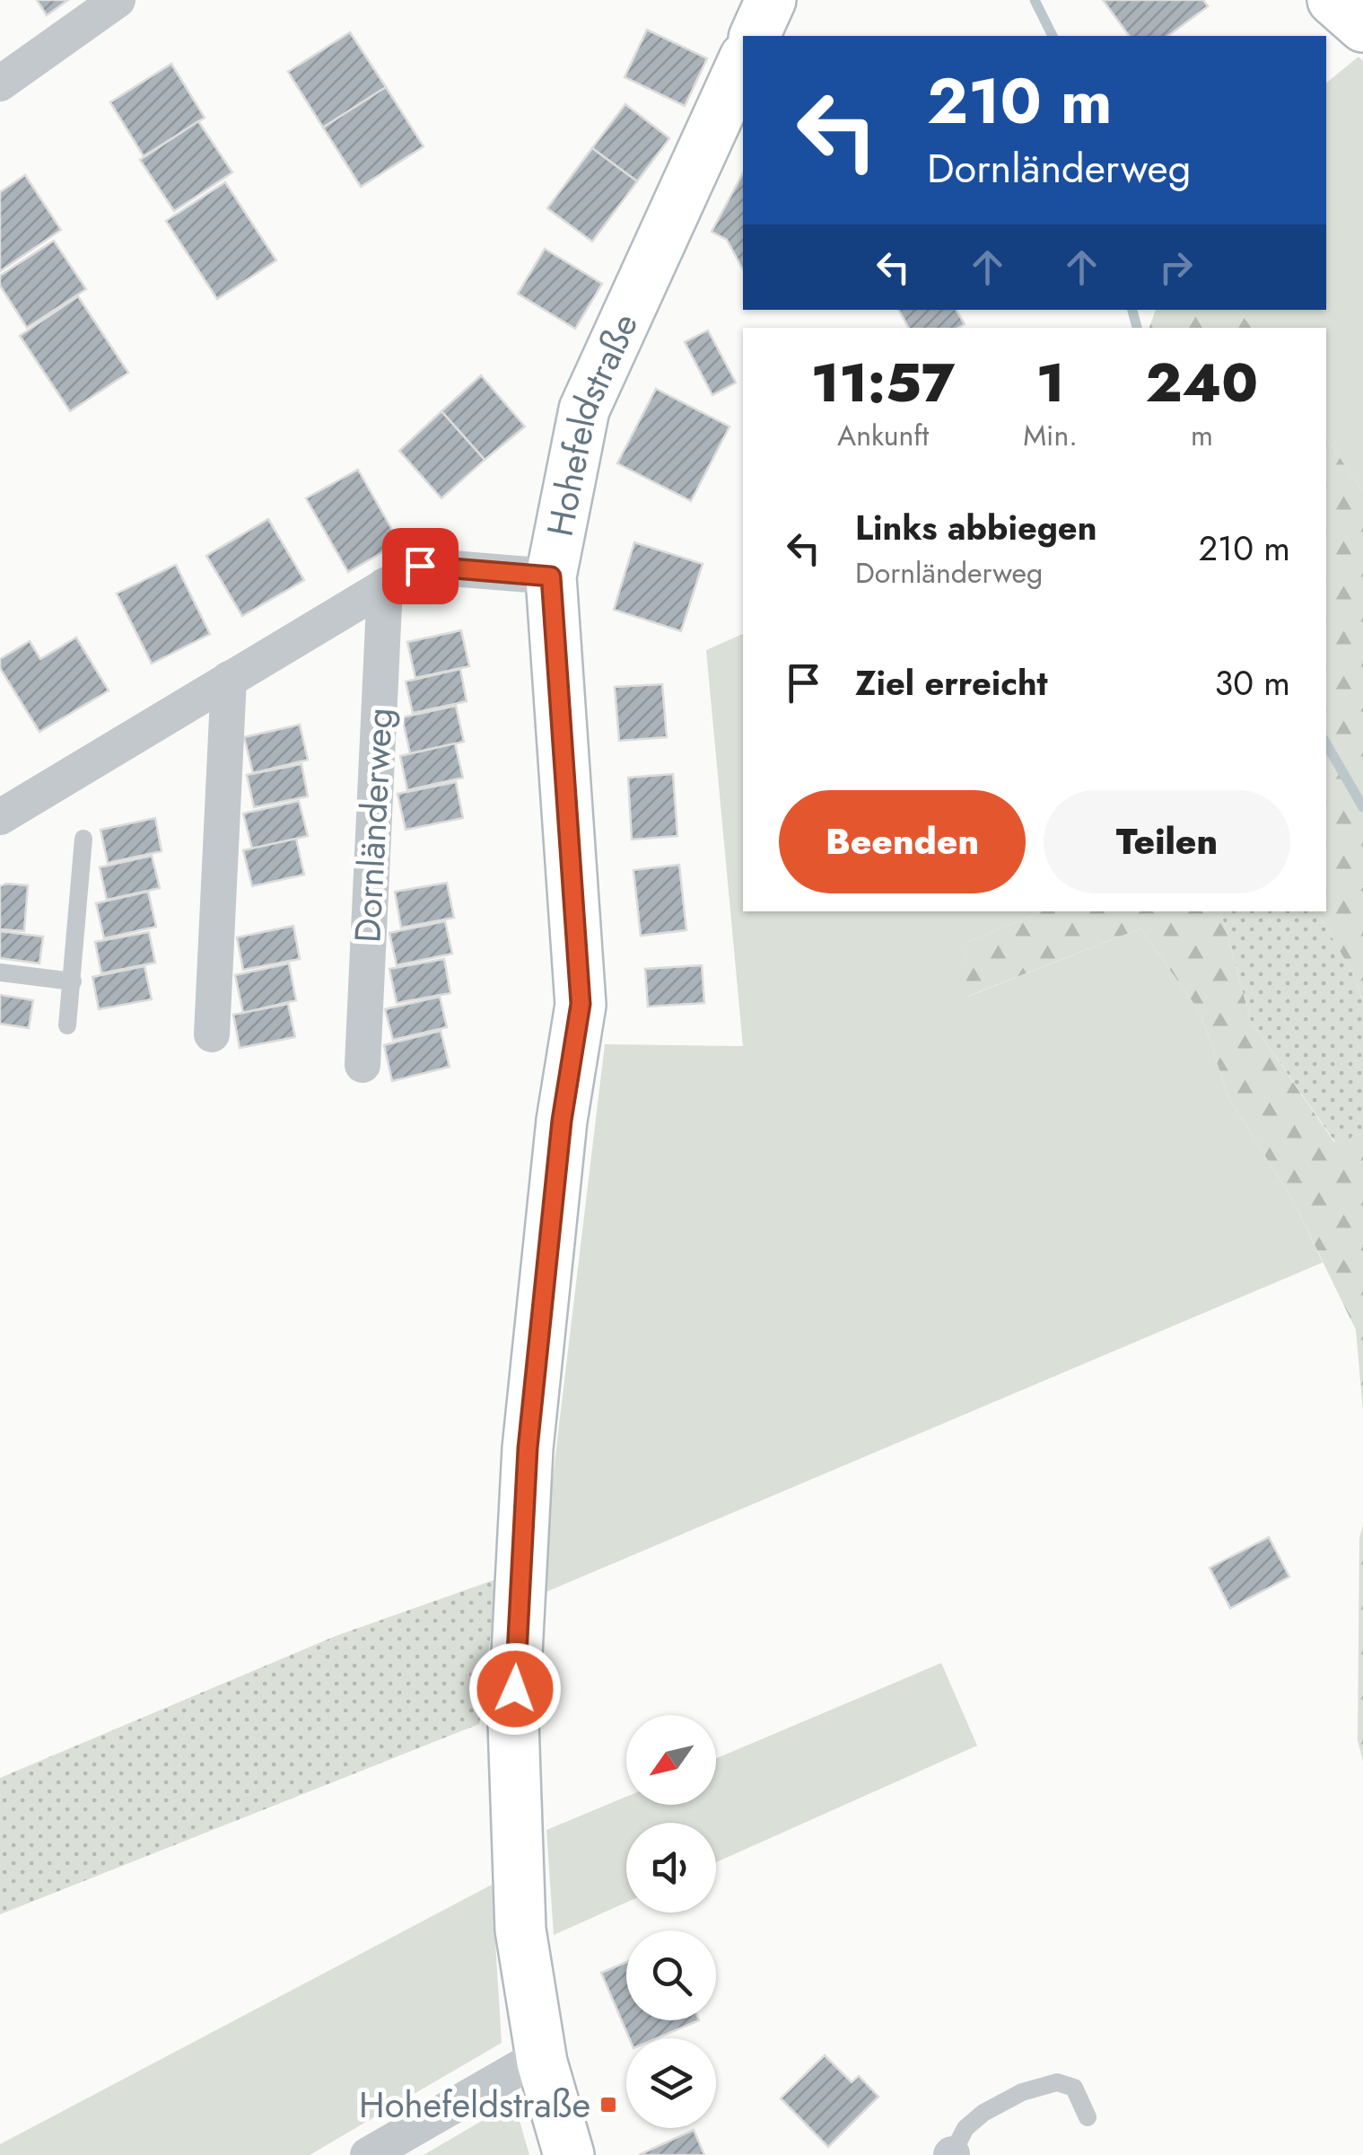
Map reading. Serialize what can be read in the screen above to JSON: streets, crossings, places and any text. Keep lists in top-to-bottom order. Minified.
{"streets":{"street":["Hohefeldstraße","Dornländerweg"]},"places":{"transit":["Hohefeldstraße"]},"north":"bottom left","page":{"turn":["210 m","Dornländerweg"],"eta":["11:57","Ankunft","1","Min.","240","m"],"list":[{"name":"Links abbiegen","note":"Dornländerweg","value":"210 m"},{"name":"Ziel erreicht","value":"30 m"}],"buttons":["Beenden","Teilen"]}}
